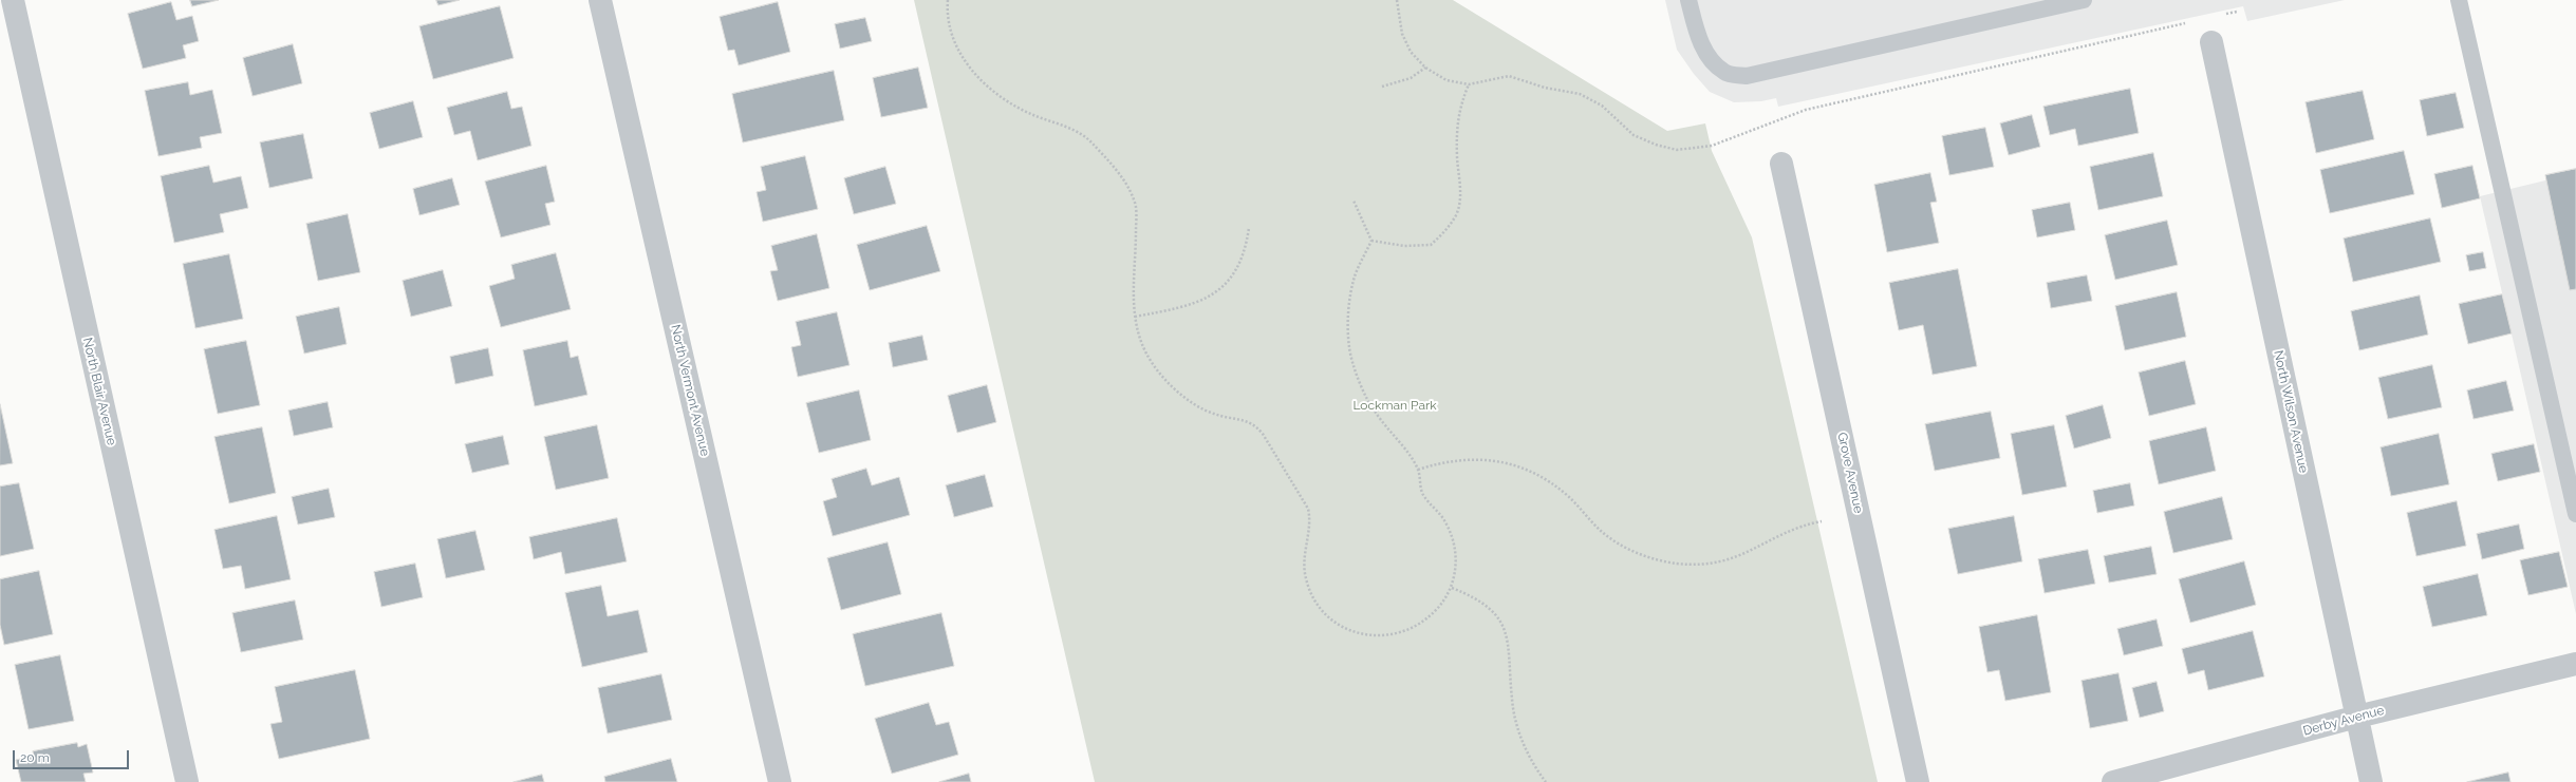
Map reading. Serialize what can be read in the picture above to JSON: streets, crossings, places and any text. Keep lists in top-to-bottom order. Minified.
{"streets":{"street":["North Vermont Avenue","North Blair Avenue","North Wilson Avenue","Grove Avenue","Derby Avenue"]},"crossings":[["North Wilson Avenue","Derby Avenue"]],"parks":["Lockman Park"],"scale_bar":"20 m"}
